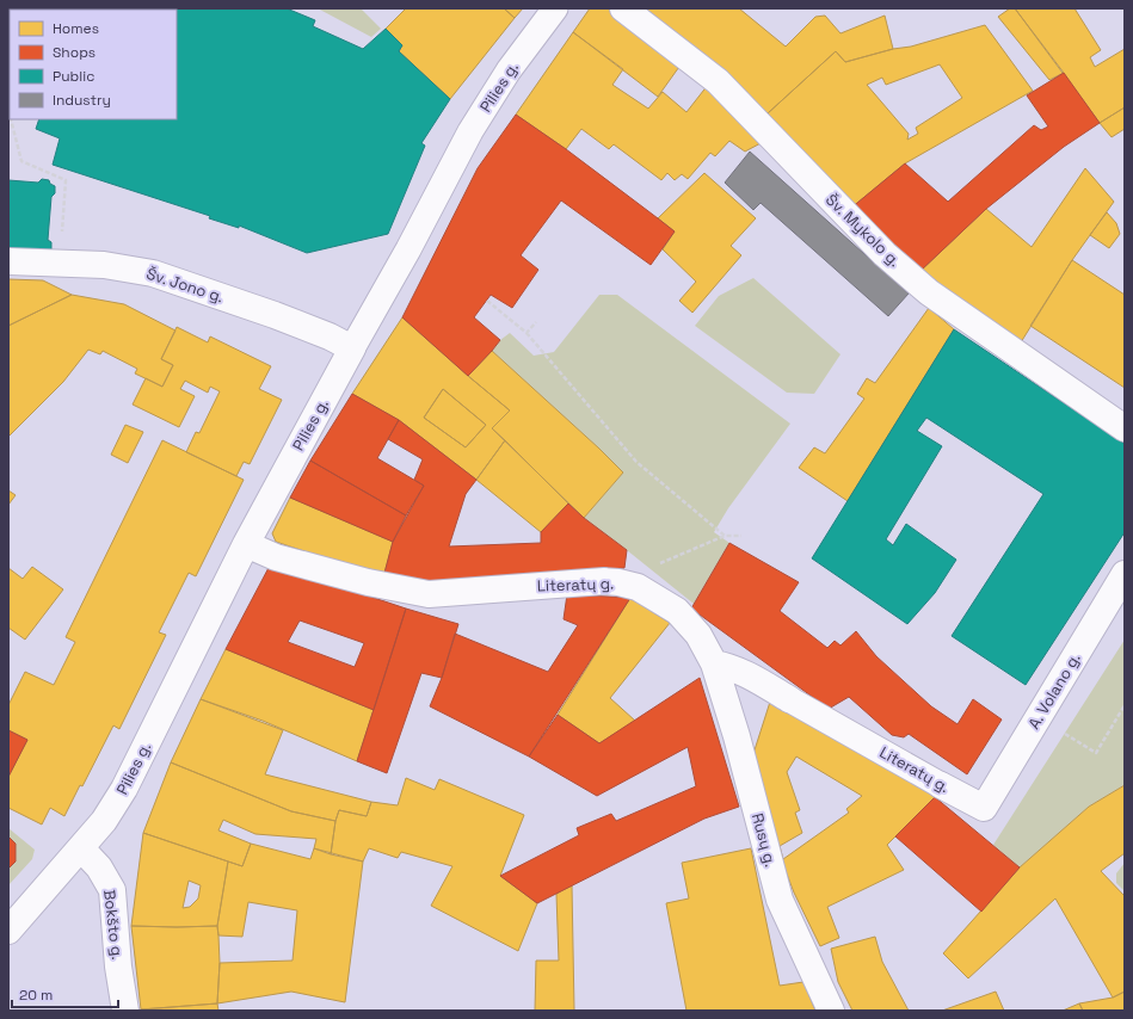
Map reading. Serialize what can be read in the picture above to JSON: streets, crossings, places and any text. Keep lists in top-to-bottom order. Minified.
{"streets":{"street":["Pilies g.","Šv. Mykolo g.","Šv. Jono g.","Literatų g.","A. Volano g.","Rusų g.","Bokšto g."]},"crossings":[["Pilies g.","Šv. Jono g."],["Pilies g.","Literatų g."],["Pilies g.","Bokšto g."],["Literatų g.","A. Volano g."],["Literatų g.","Rusų g."]],"legend":["Homes","Shops","Public","Industry"],"scale_bar":"20 m"}
